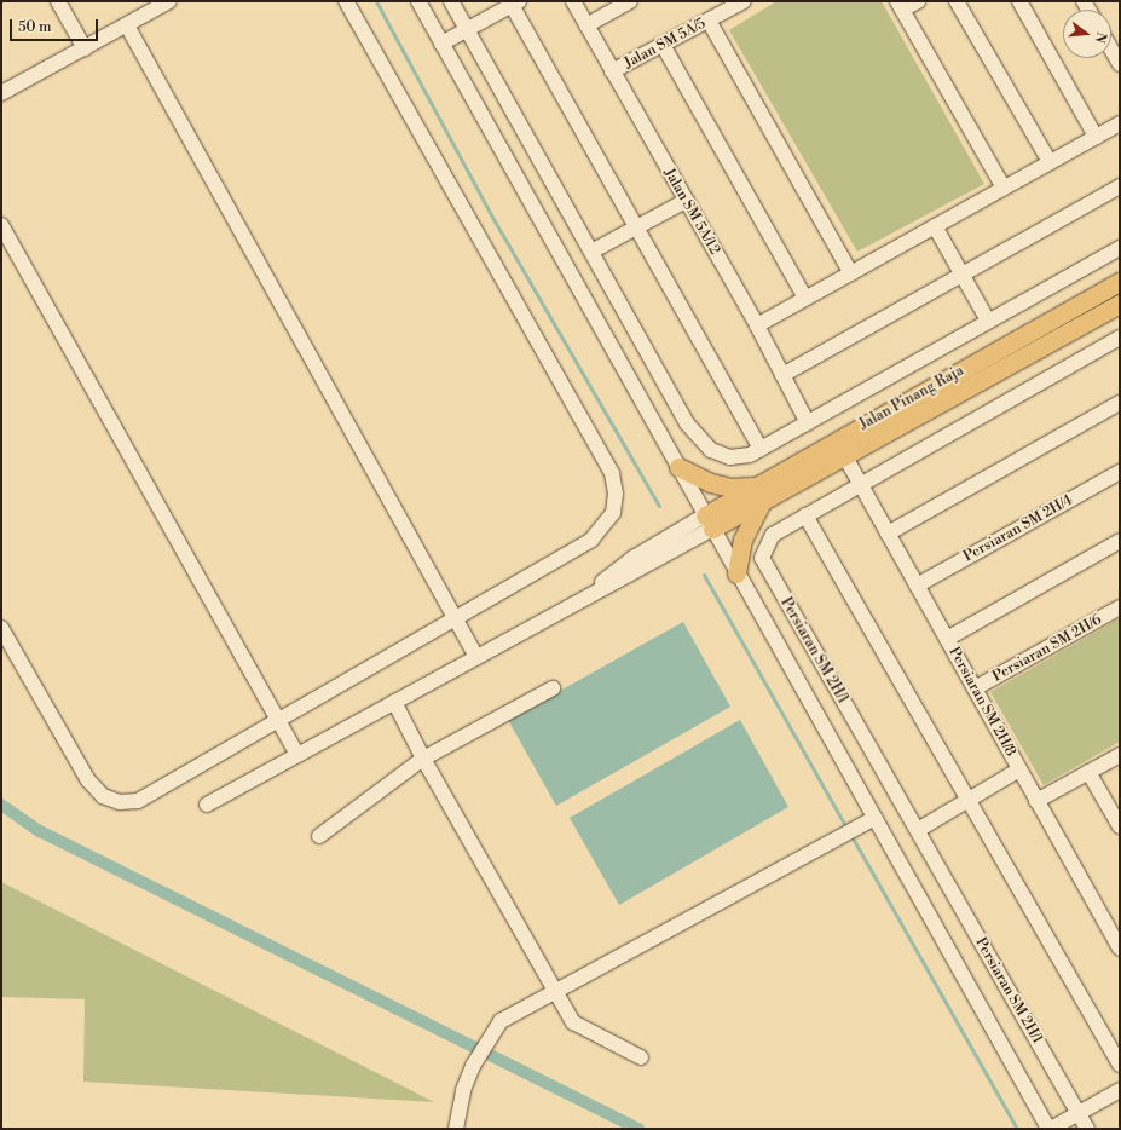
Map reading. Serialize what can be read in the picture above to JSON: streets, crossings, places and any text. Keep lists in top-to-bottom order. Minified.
{"streets":{"main road":["Jalan Pinang Raja"],"street":["Jalan SM 5A/5","Jalan SM 5A/12","Persiaran SM 2H/4","Persiaran SM 2H/6","Persiaran SM 2H/1","Persiaran SM 2H/8"]},"crossings":[["Jalan SM 5A/5","Jalan SM 5A/12"],["Persiaran SM 2H/4","Persiaran SM 2H/8"],["Persiaran SM 2H/6","Persiaran SM 2H/8"],["Persiaran SM 2H/1","Persiaran SM 2H/8"]],"scale_bar":"50 m","north":"right"}
